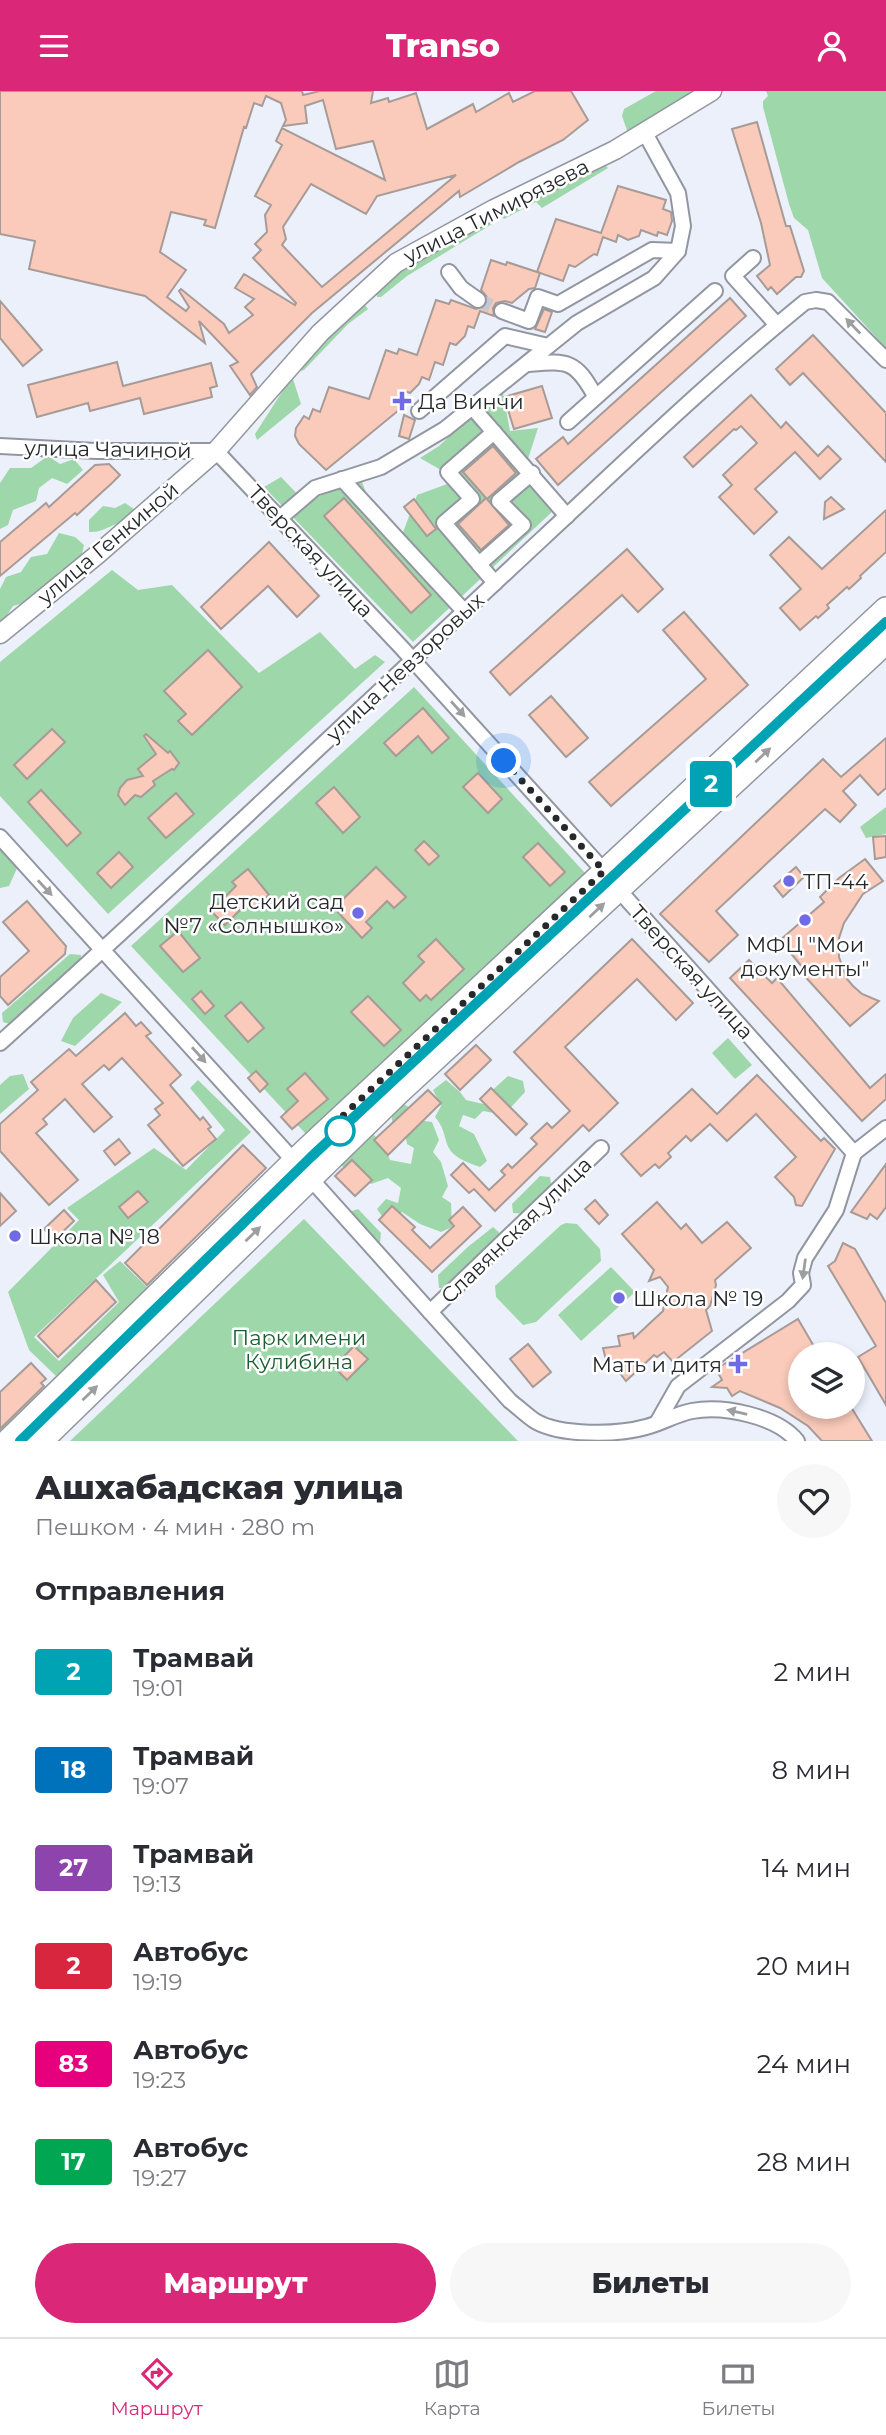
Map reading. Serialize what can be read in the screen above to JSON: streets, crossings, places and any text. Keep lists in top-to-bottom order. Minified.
{"streets":{"street":["улица Тимирязева","улица Чачиной","улица Генкиной","Тверская улица","улица Невзоровых","Славянская улица"]},"crossings":[["улица Тимирязева","улица Чачиной"],["улица Тимирязева","улица Генкиной"],["улица Тимирязева","Тверская улица"],["улица Чачиной","улица Генкиной"],["улица Чачиной","Тверская улица"],["улица Генкиной","Тверская улица"],["Тверская улица","улица Невзоровых"]],"parks":["Парк имени Кулибина"],"places":{"health":["Да Винчи","Мать и дитя"],"other":["ТП-44","Детский сад №7 «Солнышко»","МФЦ \"Мои документы\"","Школа № 18","Школа № 19"]},"lines":["tram line 2"],"page":{"header":"Transo","on_map":"2","heading":[["Ашхабадская улица","Пешком · 4 мин · 280 m"],"Отправления"],"list":[{"mark":"2","name":"Трамвай","note":"19:01","value":"2 мин"},{"mark":"18","name":"Трамвай","note":"19:07","value":"8 мин"},{"mark":"27","name":"Трамвай","note":"19:13","value":"14 мин"},{"mark":"2","name":"Автобус","note":"19:19","value":"20 мин"},{"mark":"83","name":"Автобус","note":"19:23","value":"24 мин"},{"mark":"17","name":"Автобус","note":"19:27","value":"28 мин"}],"buttons":["Маршрут","Билеты"],"tabs":["Маршрут","Карта","Билеты"]}}
